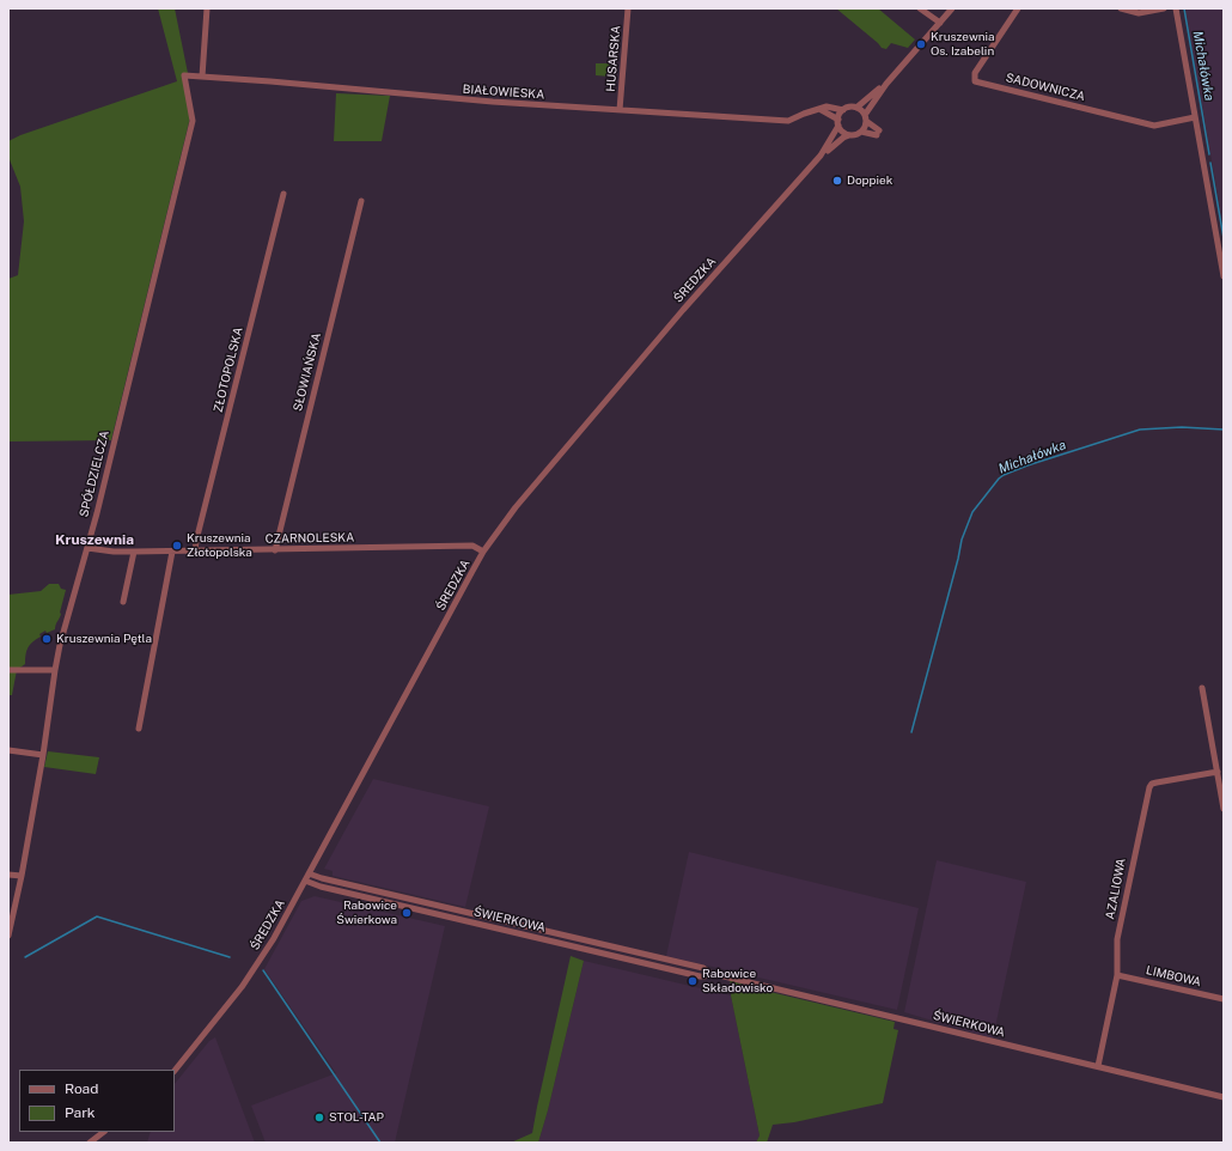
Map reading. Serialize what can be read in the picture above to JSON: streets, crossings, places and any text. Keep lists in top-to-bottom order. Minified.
{"streets":{"street":["HUSARSKA","SADOWNICZA","BIAŁOWIESKA","ŚREDZKA","ZŁOTOPOLSKA","SŁOWIAŃSKA","SPÓŁDZIELCZA","CZARNOLESKA","AZALIOWA","ŚWIERKOWA","LIMBOWA"]},"crossings":[["HUSARSKA","BIAŁOWIESKA"],["BIAŁOWIESKA","ŚREDZKA"],["BIAŁOWIESKA","SPÓŁDZIELCZA"],["ŚREDZKA","CZARNOLESKA"],["ŚREDZKA","ŚWIERKOWA"],["ZŁOTOPOLSKA","CZARNOLESKA"],["SŁOWIAŃSKA","CZARNOLESKA"],["SPÓŁDZIELCZA","CZARNOLESKA"],["AZALIOWA","ŚWIERKOWA"],["AZALIOWA","LIMBOWA"]],"districts":["Kruszewnia"],"water":["Michałówka"],"places":["Kruszewnia Os. Izabelin","Doppiek","Kruszewnia Złotopolska","Kruszewnia Pętla","Rabowice Świerkowa","Rabowice Składowisko","STOL-TAP"],"legend":["Road","Park"]}
